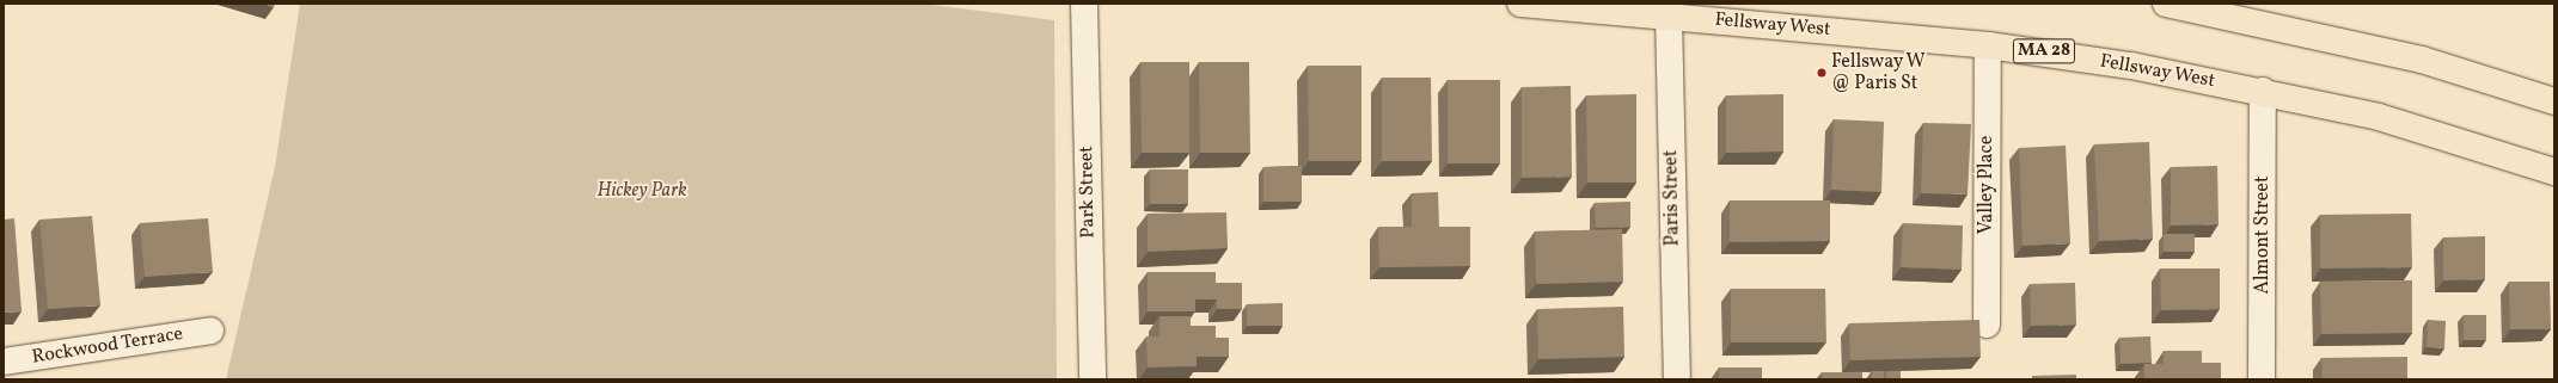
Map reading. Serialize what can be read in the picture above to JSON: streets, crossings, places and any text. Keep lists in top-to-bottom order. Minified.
{"streets":{"main road":["Fellsway West","MA 28"],"street":["Valley Place","Park Street","Paris Street","Almont Street","Rockwood Terrace"]},"crossings":[["Fellsway West","Valley Place"],["Fellsway West","Paris Street"],["Fellsway West","Almont Street"]],"parks":["Hickey Park"],"places":["Fellsway W @ Paris St"]}
